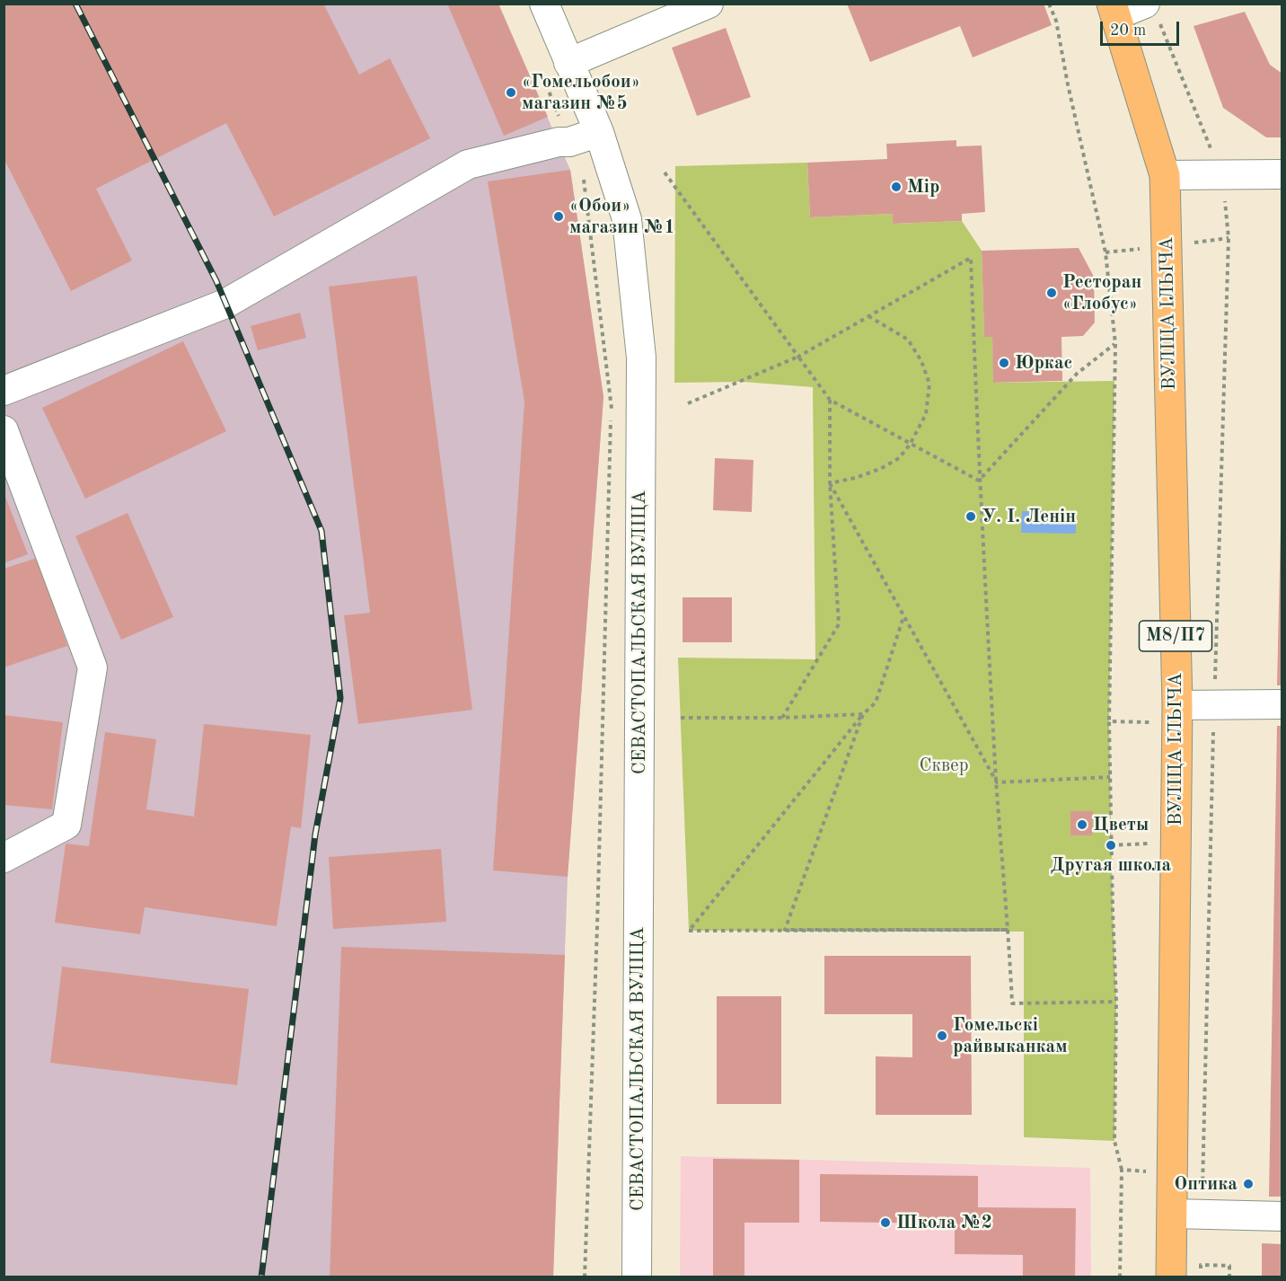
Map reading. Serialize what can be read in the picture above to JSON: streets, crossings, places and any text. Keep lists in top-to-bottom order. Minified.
{"streets":{"main road":["ВУЛІЦА ІЛЬІЧА","М8/П7"],"street":["СЕВАСТОПАЛЬСКАЯ ВУЛІЦА"]},"parks":["Сквер"],"places":["«Гомельобои» магазин №5","Мір","«Обои» магазин №1","Ресторан «Глобус»","Юркас","У. І. Ленін","Цветы","Другая школа","Гомельскі райвыканкам","Оптика","Школа №2"],"scale_bar":"20 m"}
